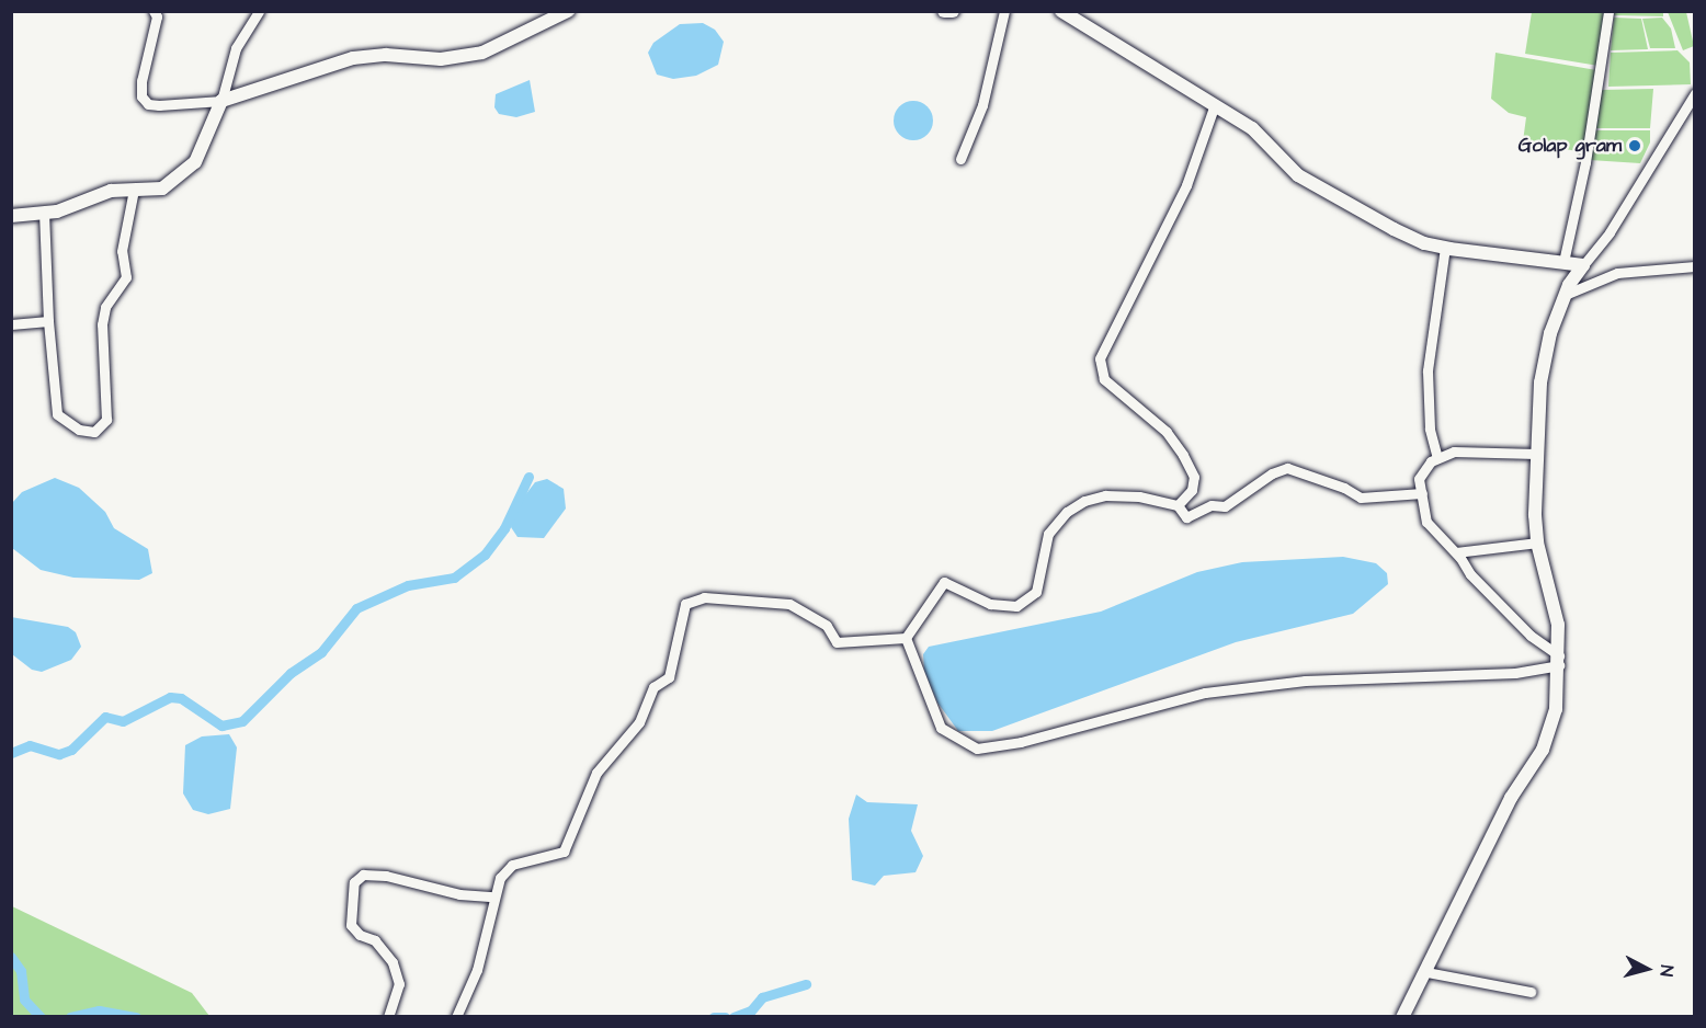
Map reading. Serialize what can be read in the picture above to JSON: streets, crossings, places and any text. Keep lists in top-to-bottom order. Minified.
{"places":["Golap gram"],"north":"right"}
